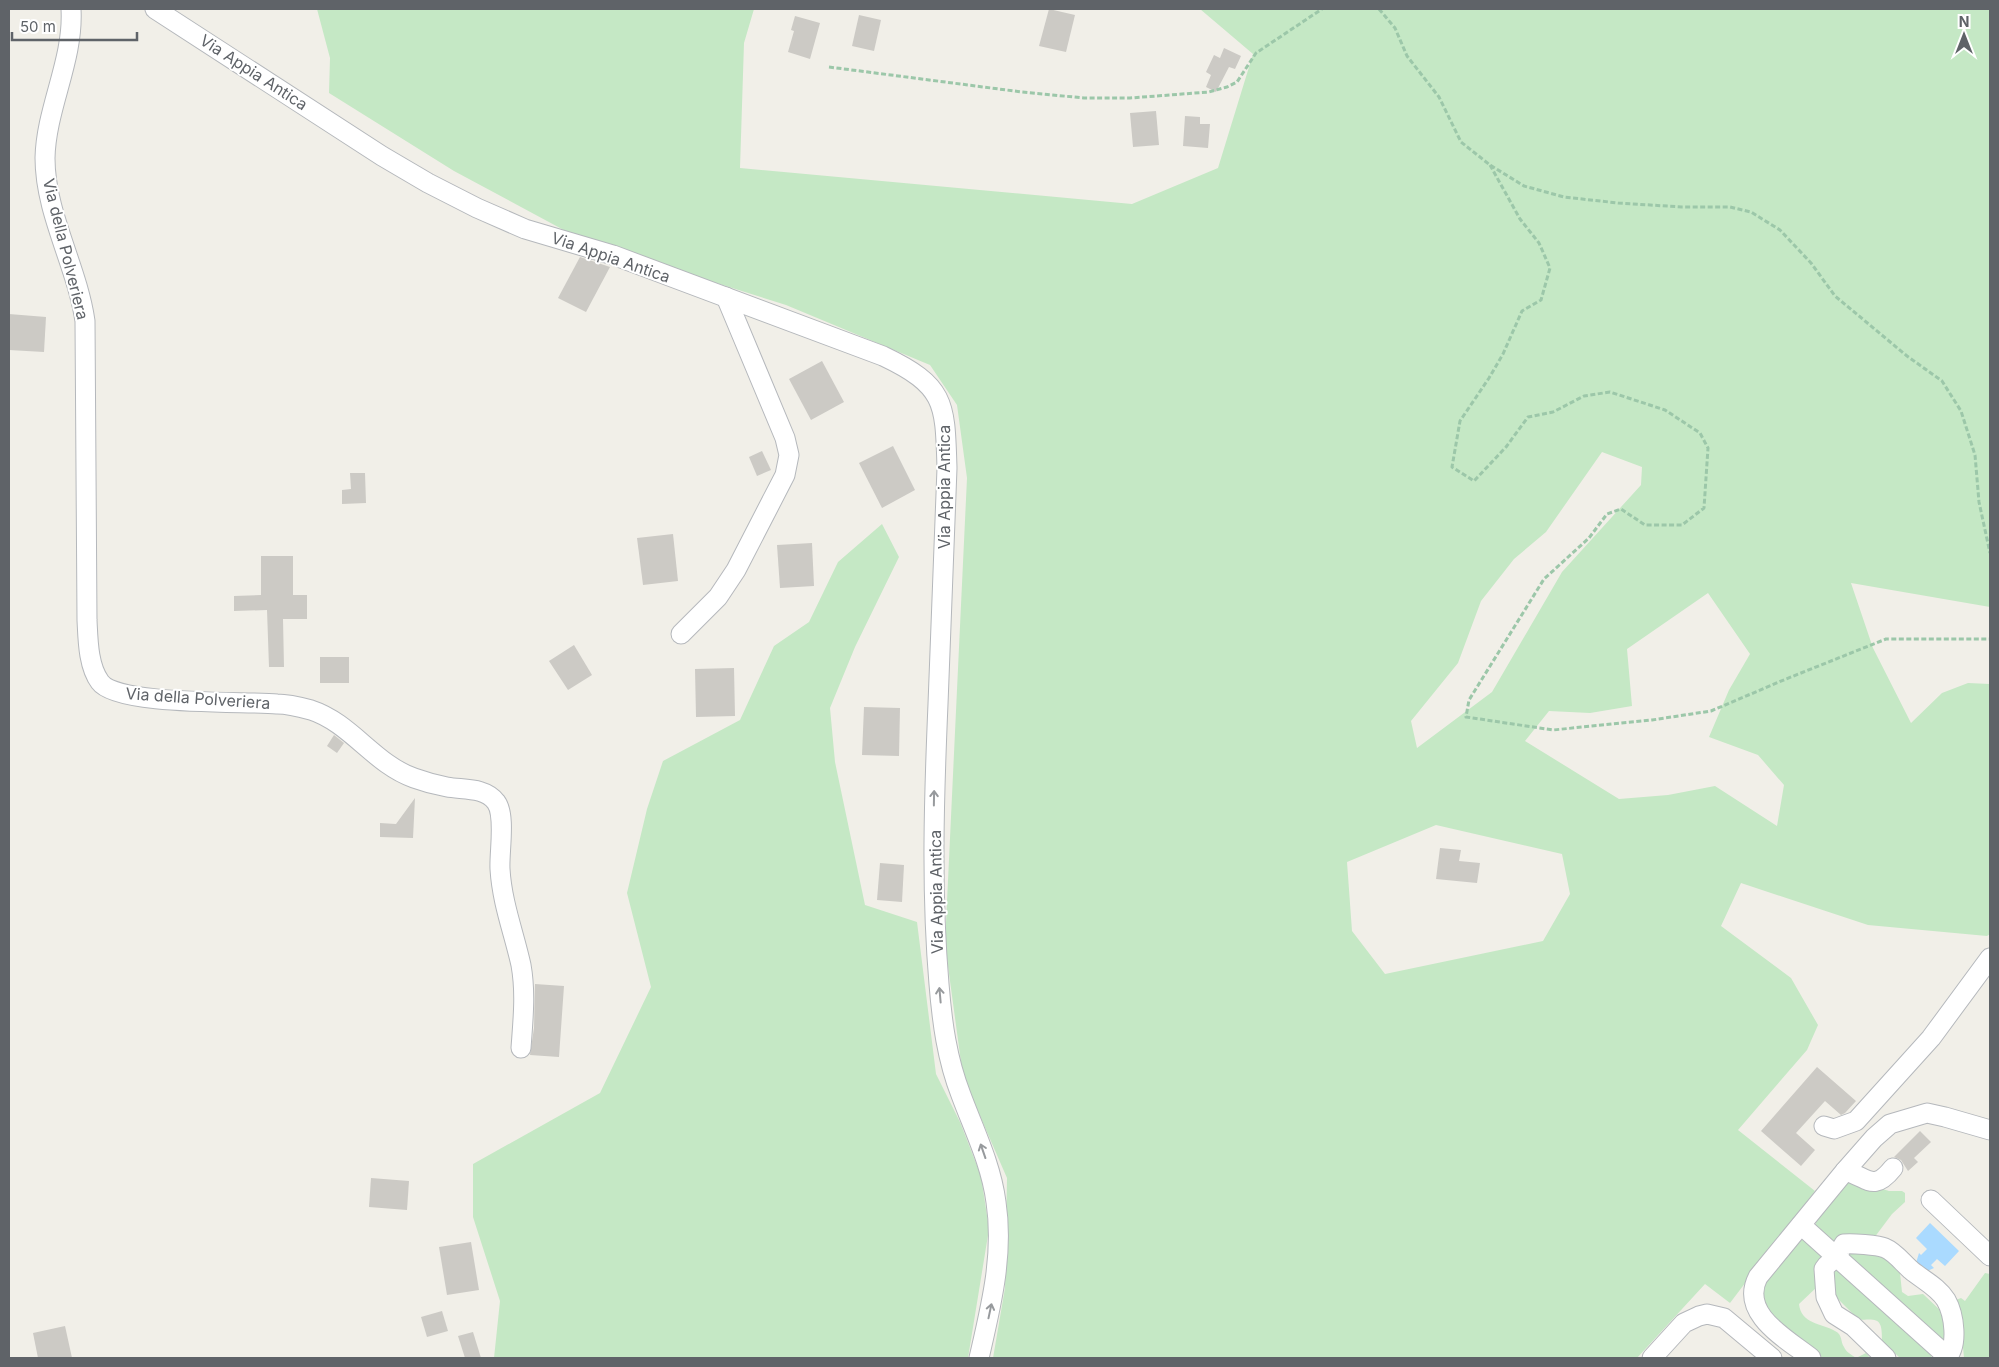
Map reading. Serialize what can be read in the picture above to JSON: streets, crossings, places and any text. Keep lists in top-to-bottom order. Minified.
{"streets":{"street":["Via Appia Antica","Via della Polveriera"]},"one_way":["Via Appia Antica"],"scale_bar":"50 m","north":"top"}
